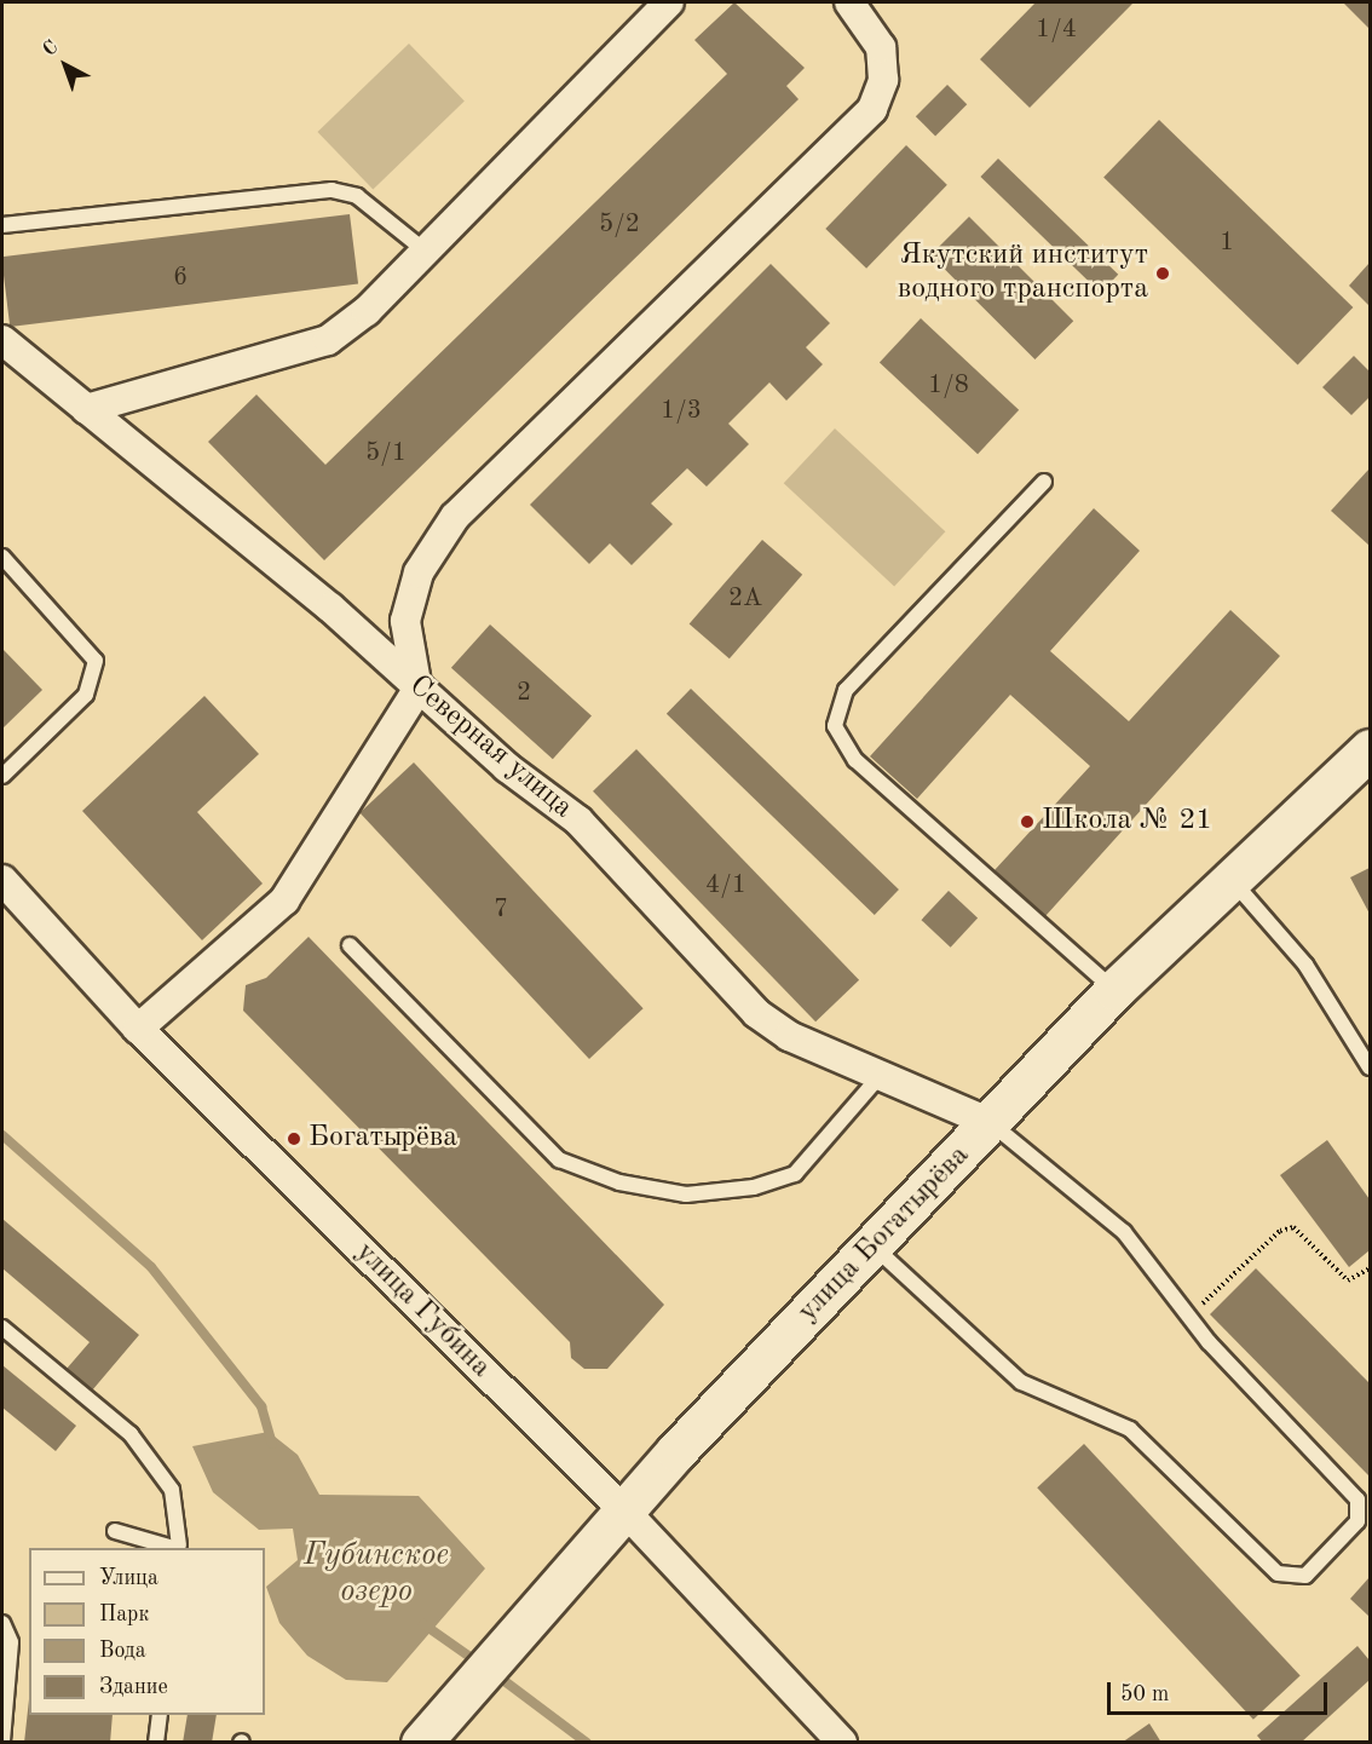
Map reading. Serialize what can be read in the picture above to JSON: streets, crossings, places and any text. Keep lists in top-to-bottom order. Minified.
{"streets":{"main road":["улица Богатырёва"],"street":["Северная улица","улица Губина"]},"crossings":[["Северная улица","улица Богатырёва"],["улица Богатырёва","улица Губина"]],"water":["Губинское озеро"],"places":["Якутский институт водного транспорта","Школа № 21","Богатырёва"],"house_numbers":["1/4","5/2","1","6","1/8","1/3","5/1","2А","2","4/1","7"],"legend":["Улица","Парк","Вода","Здание"],"scale_bar":"50 m","north":"top left"}
